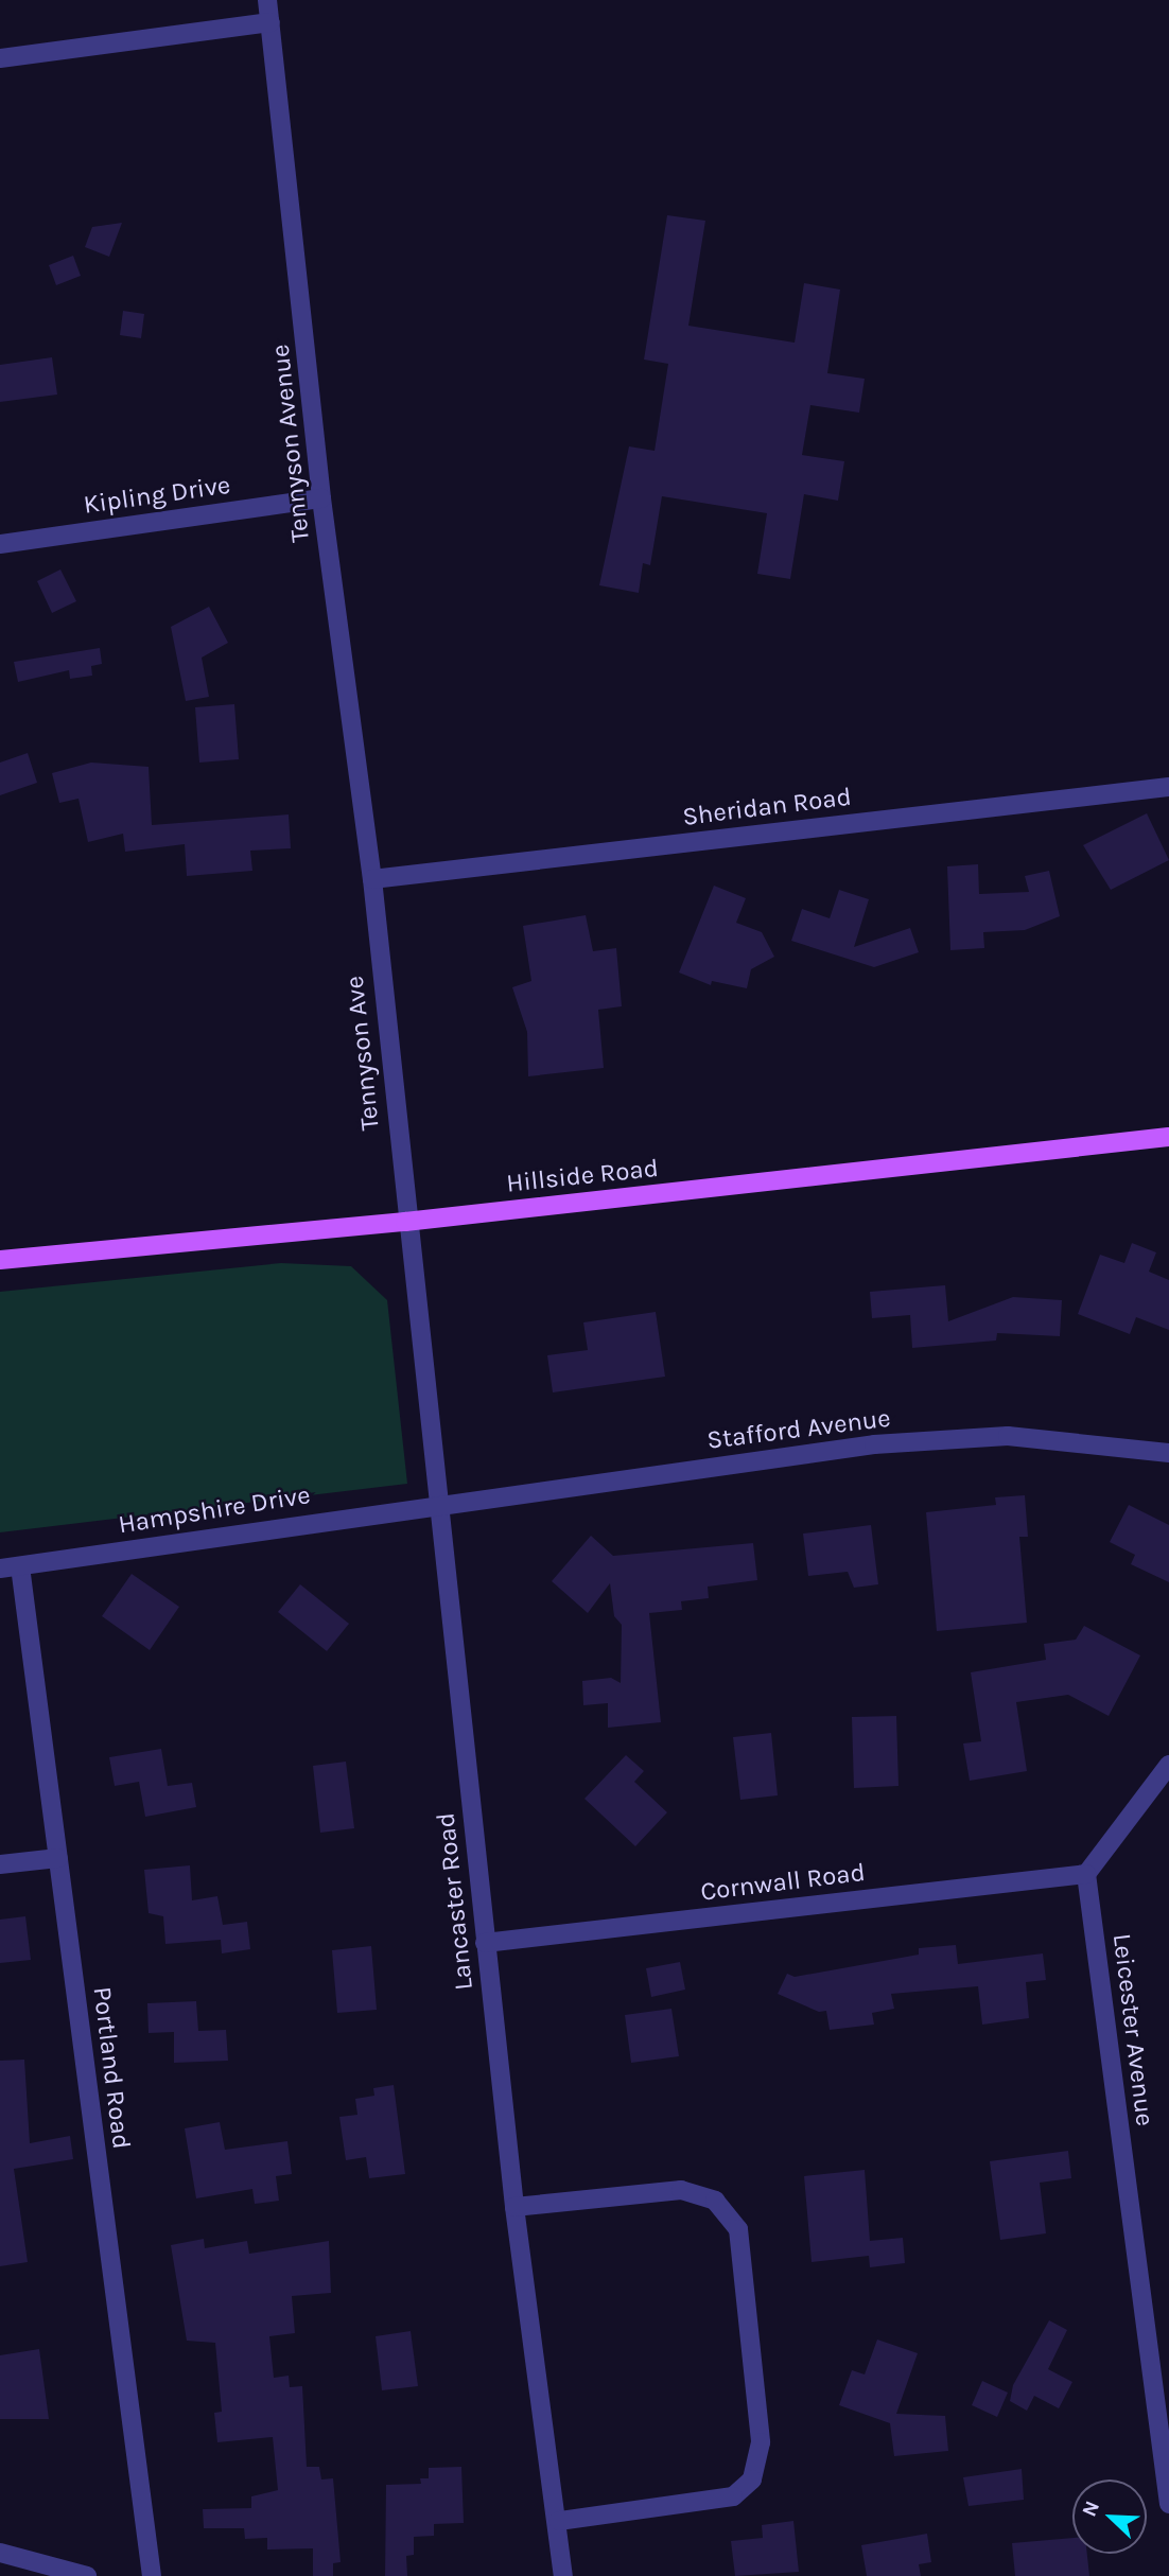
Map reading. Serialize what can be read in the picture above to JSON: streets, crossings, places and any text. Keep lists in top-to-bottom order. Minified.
{"streets":{"main road":["Hillside Road"],"street":["Tennyson Avenue","Kipling Drive","Sheridan Road","Tennyson Ave","Stafford Avenue","Hampshire Drive","Cornwall Road","Lancaster Road","Leicester Avenue","Portland Road"]},"crossings":[["Tennyson Avenue","Kipling Drive"],["Tennyson Avenue","Sheridan Road"],["Tennyson Avenue","Tennyson Ave"],["Sheridan Road","Tennyson Ave"],["Tennyson Ave","Hillside Road"],["Tennyson Ave","Lancaster Road"],["Hillside Road","Lancaster Road"],["Stafford Avenue","Hampshire Drive"],["Stafford Avenue","Lancaster Road"],["Hampshire Drive","Lancaster Road"],["Hampshire Drive","Portland Road"],["Cornwall Road","Lancaster Road"],["Cornwall Road","Leicester Avenue"]],"north":"top left"}
